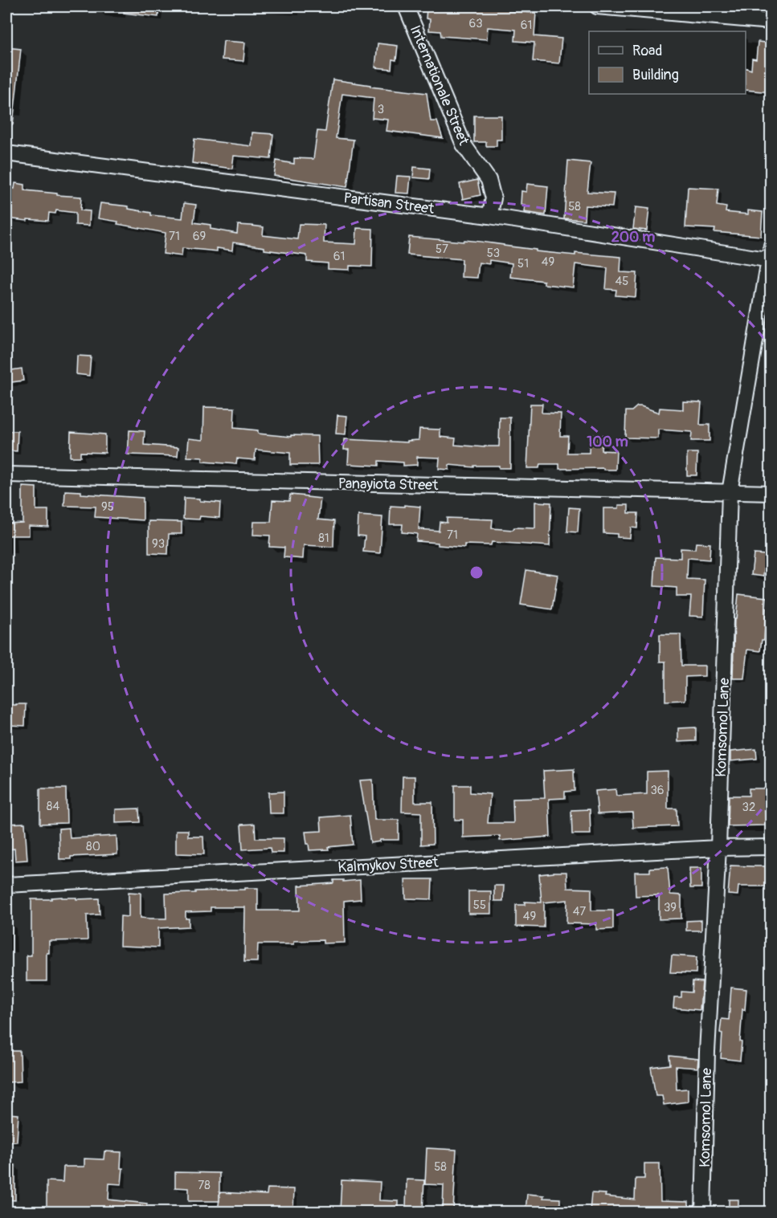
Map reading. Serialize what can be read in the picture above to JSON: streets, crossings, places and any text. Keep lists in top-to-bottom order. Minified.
{"streets":{"street":["Internationale Street","Partisan Street","Panayiota Street","Komsomol Lane","Kalmykov Street"]},"crossings":[["Internationale Street","Partisan Street"],["Partisan Street","Komsomol Lane"],["Panayiota Street","Komsomol Lane"],["Komsomol Lane","Kalmykov Street"]],"house_numbers":["63","61","3","58","71","69","57","53","61","49","51","45","95","71","81","93","36","84","32","80","55","39","47","49","58","78"],"legend":["Road","Building"],"rings":["200 m","100 m"]}
